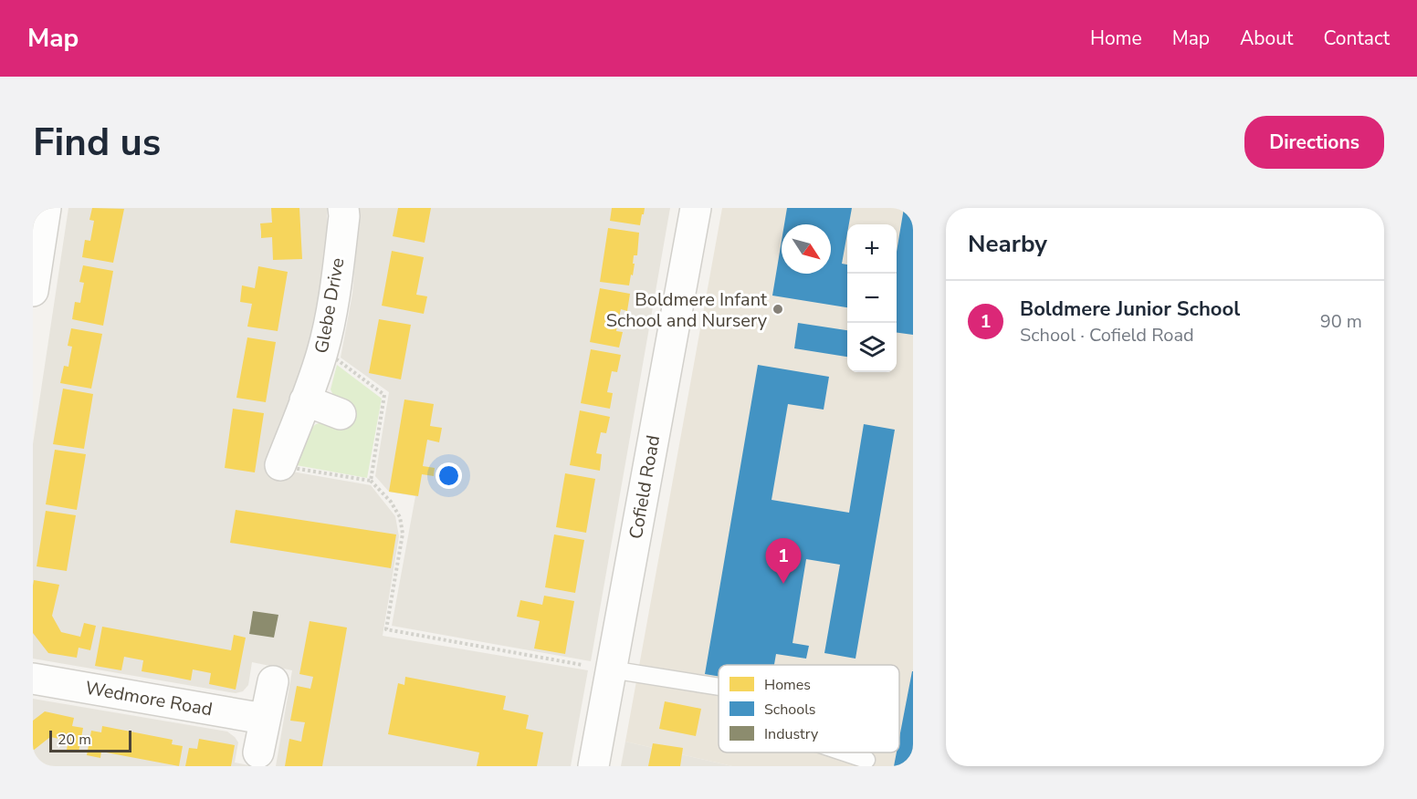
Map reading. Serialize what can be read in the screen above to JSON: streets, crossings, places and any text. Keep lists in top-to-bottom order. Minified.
{"streets":{"street":["Glebe Drive","Cofield Road","Wedmore Road"]},"places":["Boldmere Infant School and Nursery"],"legend":["Homes","Schools","Industry"],"scale_bar":"20 m","north":"bottom right","page":{"header":"Map","nav":["Home","Map","About","Contact"],"buttons":"Directions","title":"Find us","heading":"Nearby","map_buttons":["+","−"],"list":[{"mark":"1","name":"Boldmere Junior School","note":"School · Cofield Road","value":"90 m"}],"pins":"1","scale":"20 m"}}
